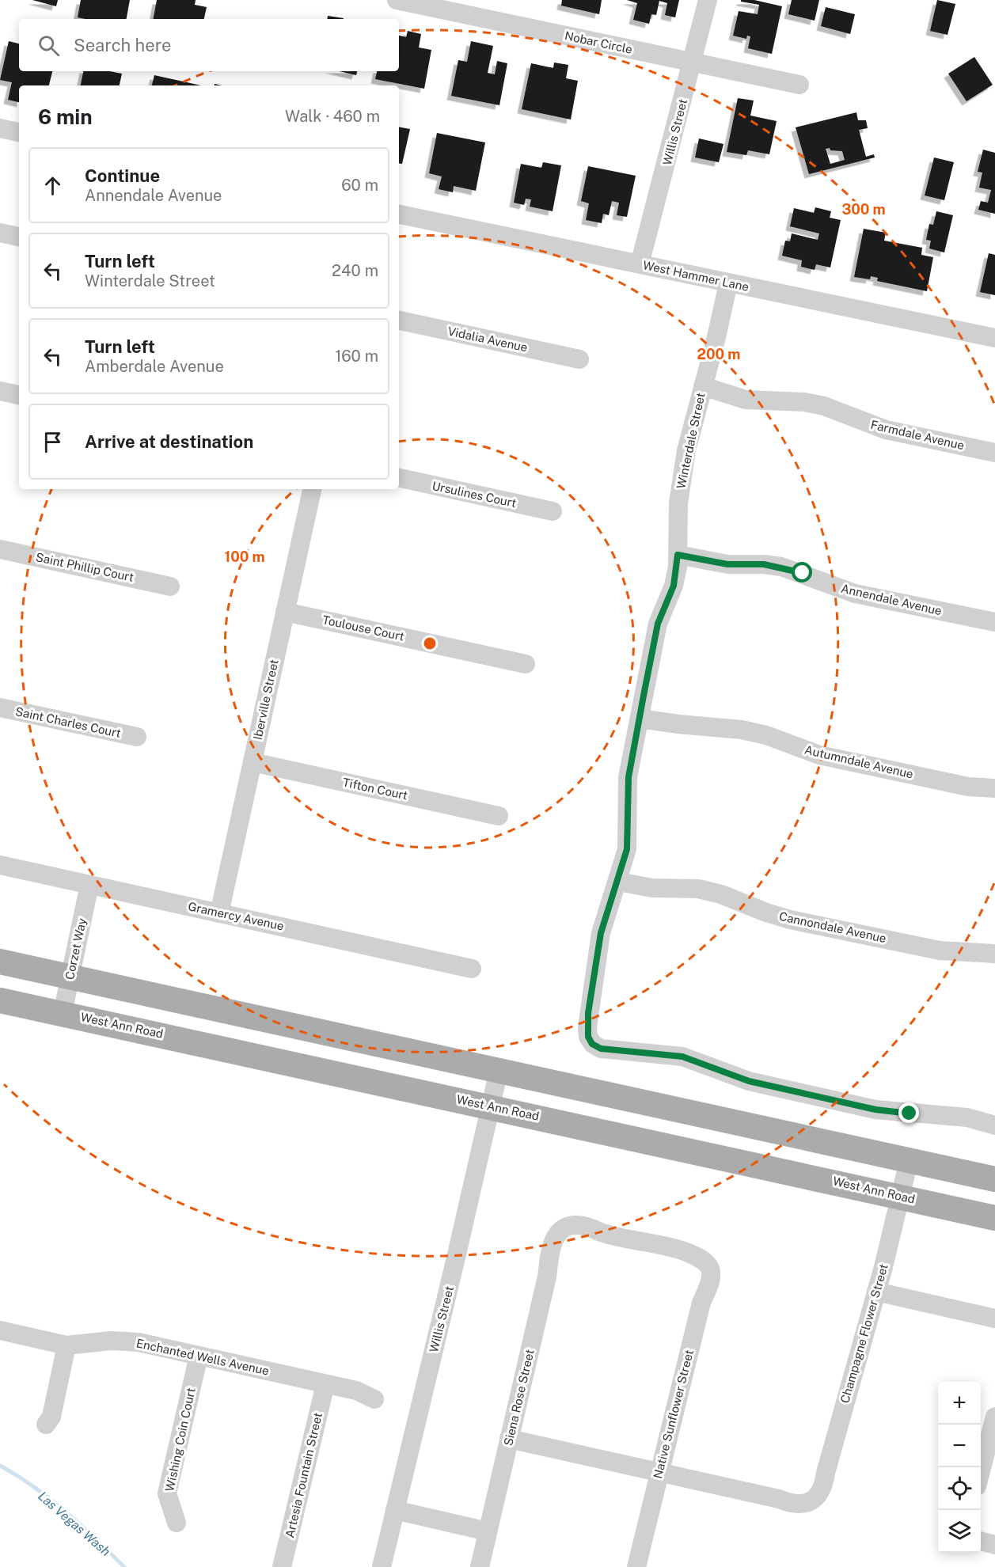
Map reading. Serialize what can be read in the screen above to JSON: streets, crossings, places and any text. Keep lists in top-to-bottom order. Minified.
{"streets":{"main road":["West Ann Road"],"street":["Nobar Circle","Willis Street","West Hammer Lane","Vidalia Avenue","Farmdale Avenue","Winterdale Street","Ursulines Court","Saint Phillip Court","Annendale Avenue","Toulouse Court","Iberville Street","Saint Charles Court","Autumndale Avenue","Tifton Court","Gramercy Avenue","Cannondale Avenue","Corzet Way","Champagne Flower Street","Enchanted Wells Avenue","Siena Rose Street","Native Sunflower Street","Wishing Coin Court","Artesia Fountain Street"]},"crossings":[["Nobar Circle","Willis Street"],["Willis Street","West Hammer Lane"],["Willis Street","West Ann Road"],["West Hammer Lane","Winterdale Street"],["Farmdale Avenue","Winterdale Street"],["Winterdale Street","Annendale Avenue"],["Winterdale Street","Autumndale Avenue"],["Winterdale Street","Cannondale Avenue"],["Toulouse Court","Iberville Street"],["Iberville Street","Tifton Court"],["Iberville Street","Gramercy Avenue"],["Gramercy Avenue","Corzet Way"],["Corzet Way","West Ann Road"],["West Ann Road","Champagne Flower Street"],["Champagne Flower Street","Native Sunflower Street"],["Enchanted Wells Avenue","Wishing Coin Court"],["Enchanted Wells Avenue","Artesia Fountain Street"],["Siena Rose Street","Native Sunflower Street"]],"water":["Las Vegas Wash"],"page":{"search":"Search here","heading":["6 min","Walk · 460 m"],"list":[["Continue","Annendale Avenue","60 m"],["Turn left","Winterdale Street","240 m"],["Turn left","Amberdale Avenue","160 m"],"Arrive at destination"],"map_buttons":["+","−"]},"rings":["300 m","200 m","100 m"]}
